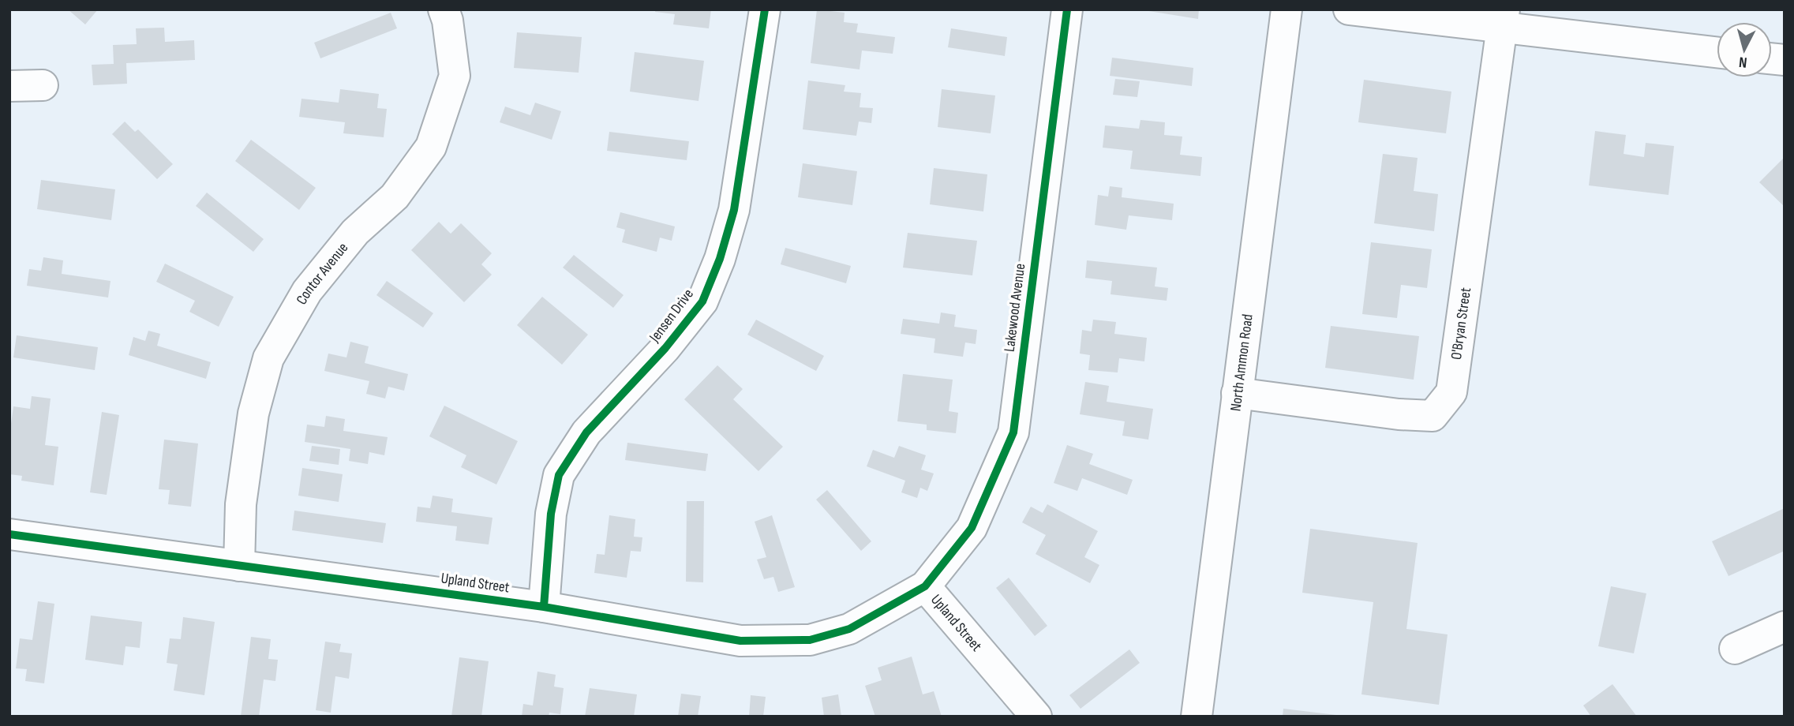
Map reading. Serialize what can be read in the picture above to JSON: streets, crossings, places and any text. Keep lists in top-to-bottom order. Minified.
{"streets":{"street":["Contor Avenue","Lakewood Avenue","Jensen Drive","O'Bryan Street","North Ammon Road","Upland Street"]},"crossings":[["Contor Avenue","Upland Street"],["Lakewood Avenue","Upland Street"],["Jensen Drive","Upland Street"],["O'Bryan Street","North Ammon Road"]],"north":"bottom"}
